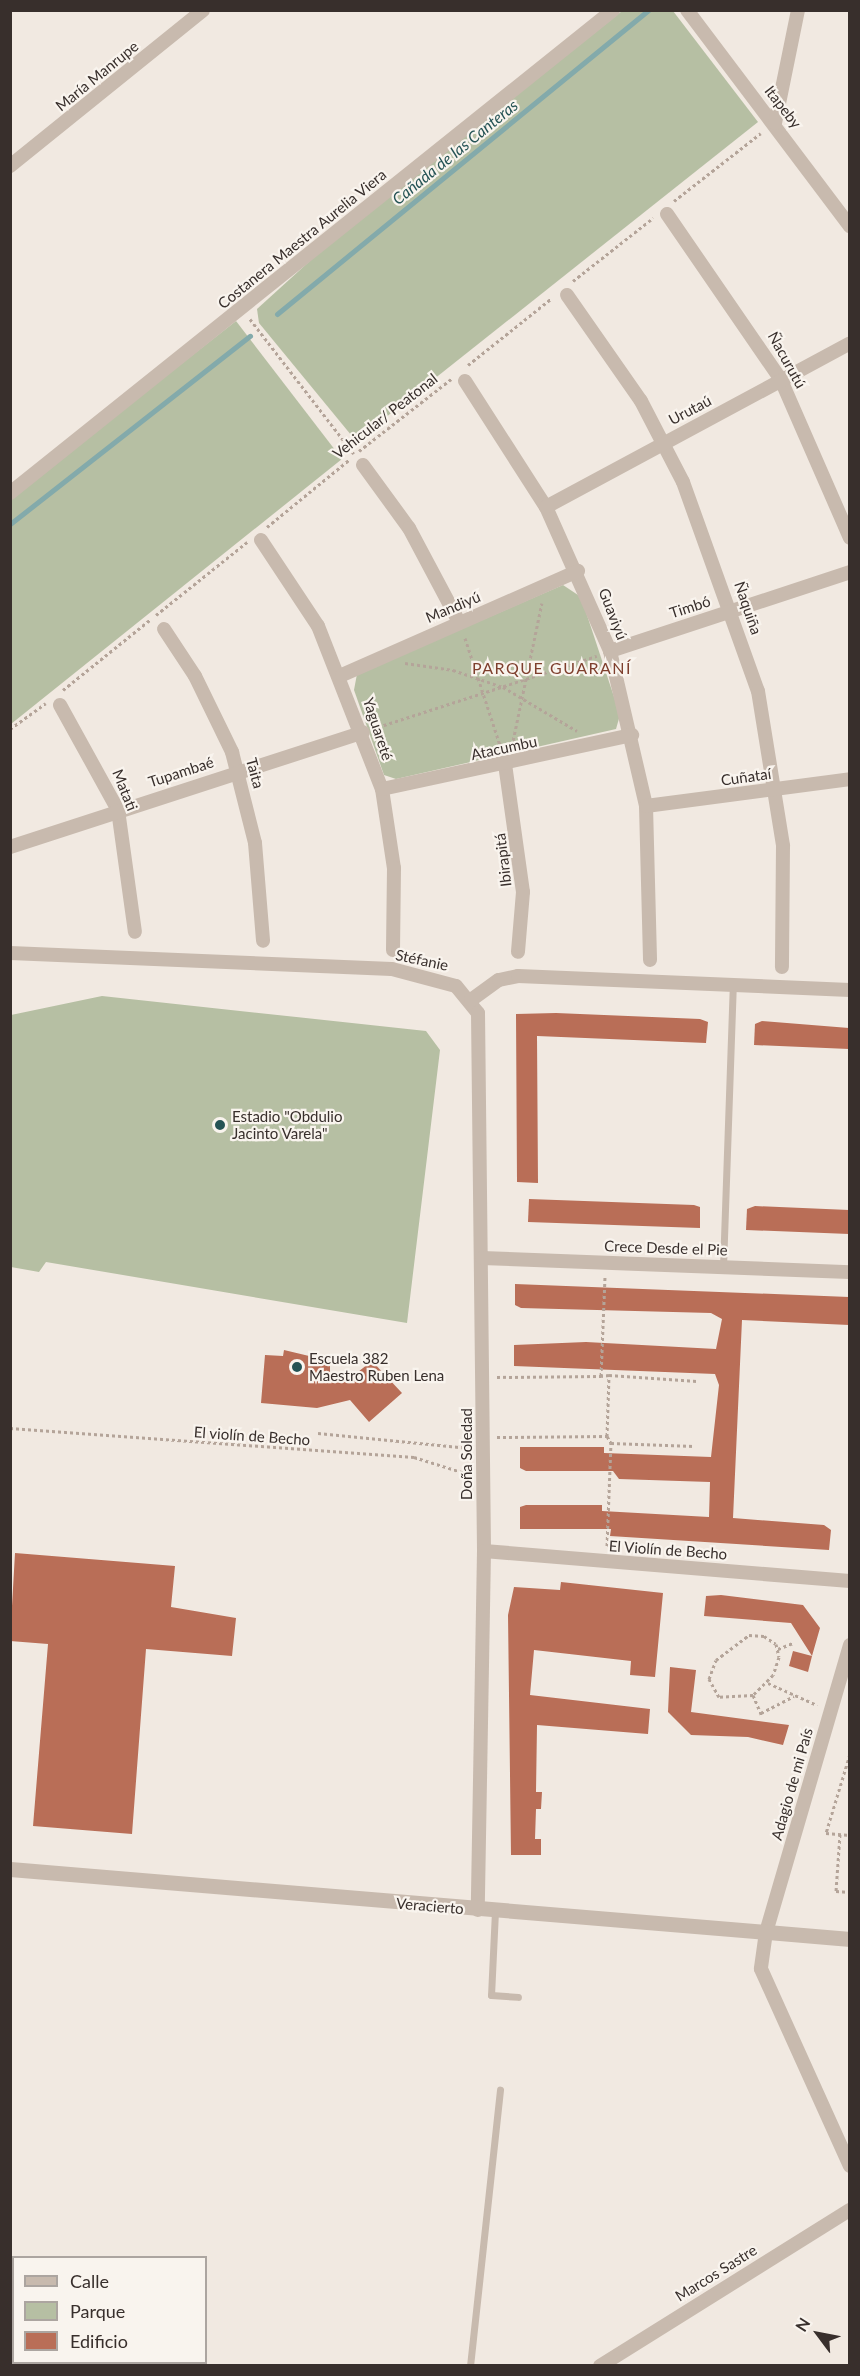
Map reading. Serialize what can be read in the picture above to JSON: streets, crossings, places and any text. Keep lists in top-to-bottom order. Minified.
{"streets":{"street":["María Manrupe","Itapeby","Costanera Maestra Aurelia Viera","Ñacurutú","Urutaú","Mandiyú","Timbó","Ñaquiña","Guaviyú","Yaguareté","Atacumbu","Tupambaé","Taita","Cuñataí","Matati","Ibirapitá","Stéfanie","Crece Desde el Pie","Doña Soledad","El Violín de Becho","Adagio de mi País","Veracierto","Marcos Sastre"],"path":["Vehicular/ Peatonal","El violín de Becho"]},"crossings":[["Itapeby","Vehicular/ Peatonal"],["Ñacurutú","Urutaú"],["Urutaú","Ñaquiña"],["Urutaú","Guaviyú"],["Vehicular/ Peatonal","Ñaquiña"],["Mandiyú","Guaviyú"],["Mandiyú","Yaguareté"],["Timbó","Ñaquiña"],["Timbó","Guaviyú"],["Ñaquiña","Cuñataí"],["Guaviyú","Atacumbu"],["Guaviyú","Cuñataí"],["Yaguareté","Atacumbu"],["Yaguareté","Tupambaé"],["Atacumbu","Ibirapitá"],["Tupambaé","Taita"],["Tupambaé","Matati"],["Stéfanie","Doña Soledad"],["Crece Desde el Pie","Doña Soledad"],["El violín de Becho","Doña Soledad"],["Doña Soledad","El Violín de Becho"],["Doña Soledad","Veracierto"],["Adagio de mi País","Veracierto"]],"districts":["PARQUE GUARANÍ"],"water":["Cañada de las Canteras"],"places":["Estadio \"Obdulio Jacinto Varela\"","Escuela 382 Maestro Ruben Lena"],"legend":["Calle","Parque","Edificio"],"north":"top left"}
